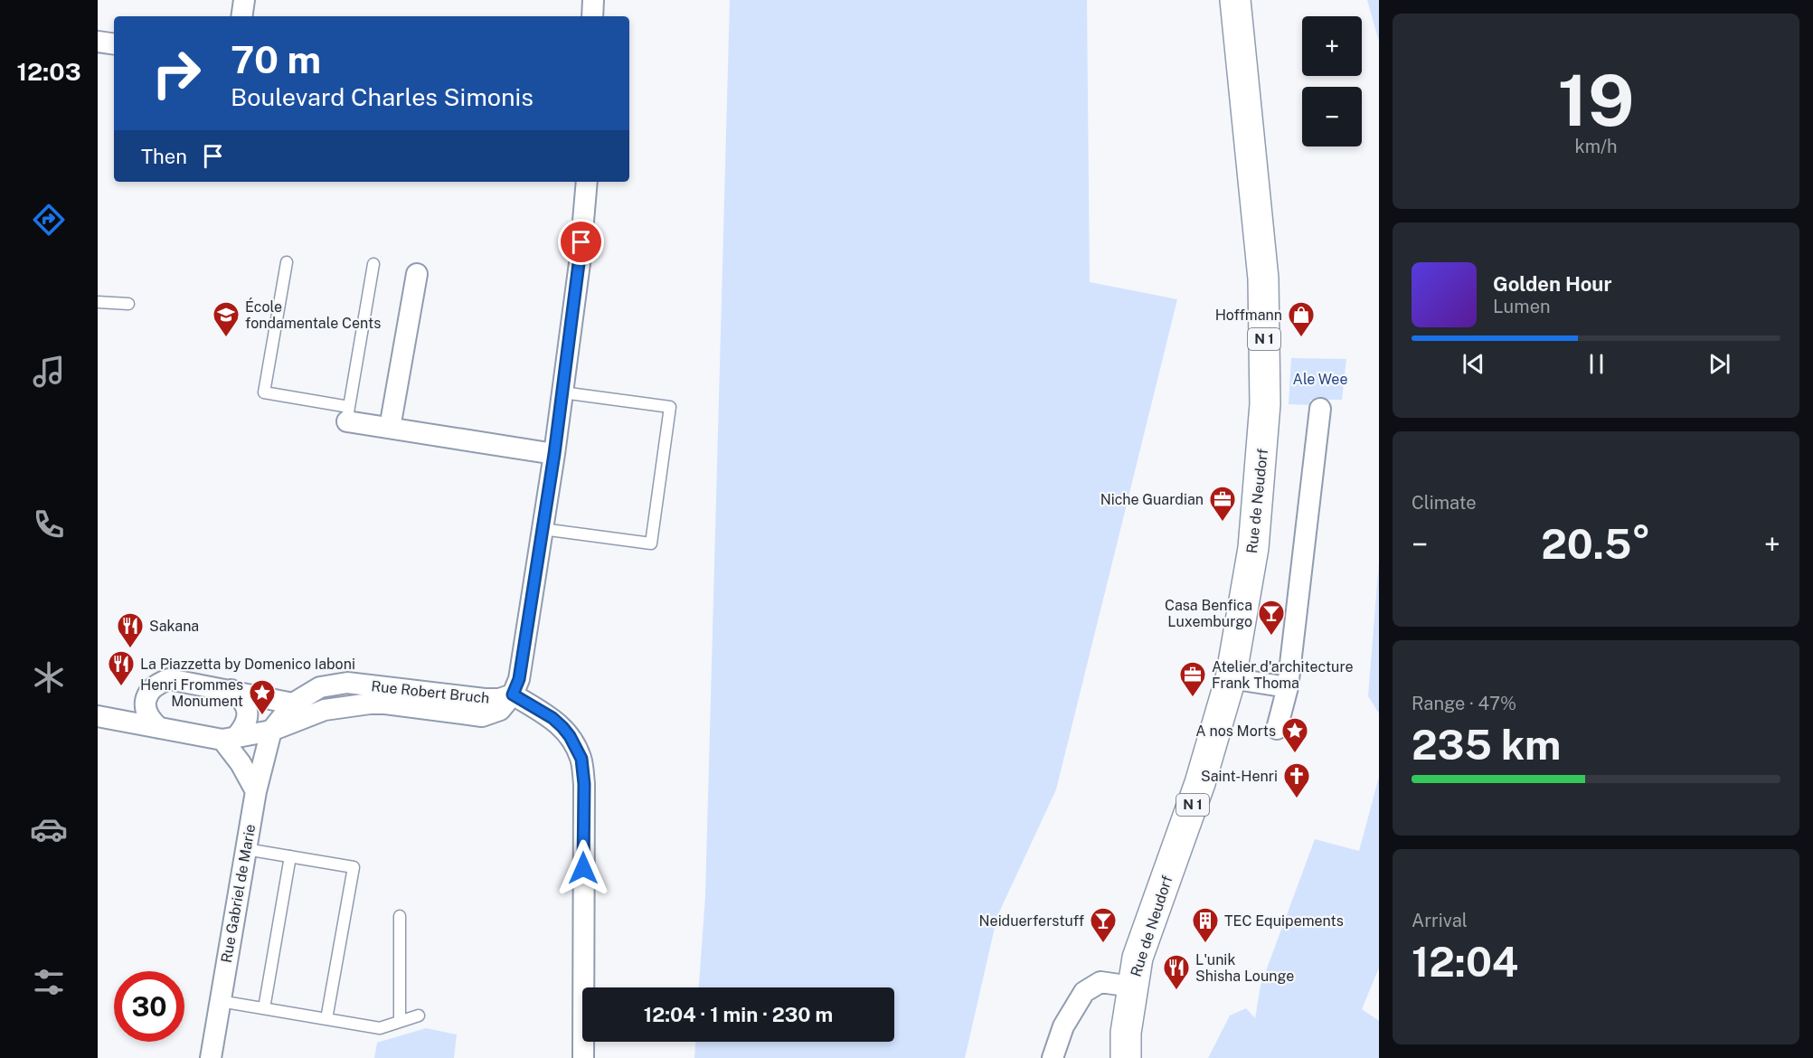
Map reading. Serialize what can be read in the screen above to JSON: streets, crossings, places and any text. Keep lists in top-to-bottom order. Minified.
{"streets":{"main road":["N 1","Rue de Neudorf"],"street":["Rue Robert Bruch","Rue Gabriel de Marie"]},"crossings":[["Rue Robert Bruch","Rue Gabriel de Marie"]],"parks":["Ale Wee"],"places":{"school or university":["École fondamentale Cents"],"shop":["Hoffmann"],"office":["Niche Guardian","Atelier d'architecture Frank Thoma"],"bar":["Casa Benfica Luxemburgo","Neiduerferstuff"],"restaurant":["Sakana","La Piazzetta by Domenico Iaboni","L'unik Shisha Lounge"],"place":["Henri Frommes Monument","A nos Morts"],"church":["Saint-Henri"],"building":["TEC Equipements"]},"page":{"tabs":"12:03","tile":[["19","km/h"],"Climate",["Range · 47%","235 km"],["Arrival","12:04"]],"map_buttons":["+","−"],"turn":["70 m","Boulevard Charles Simonis"],"then":"Then","song":["Golden Hour","Lumen"],"heat":["−","20.5°","+"],"limit":"30","trip":"12:04 · 1 min · 230 m"}}
